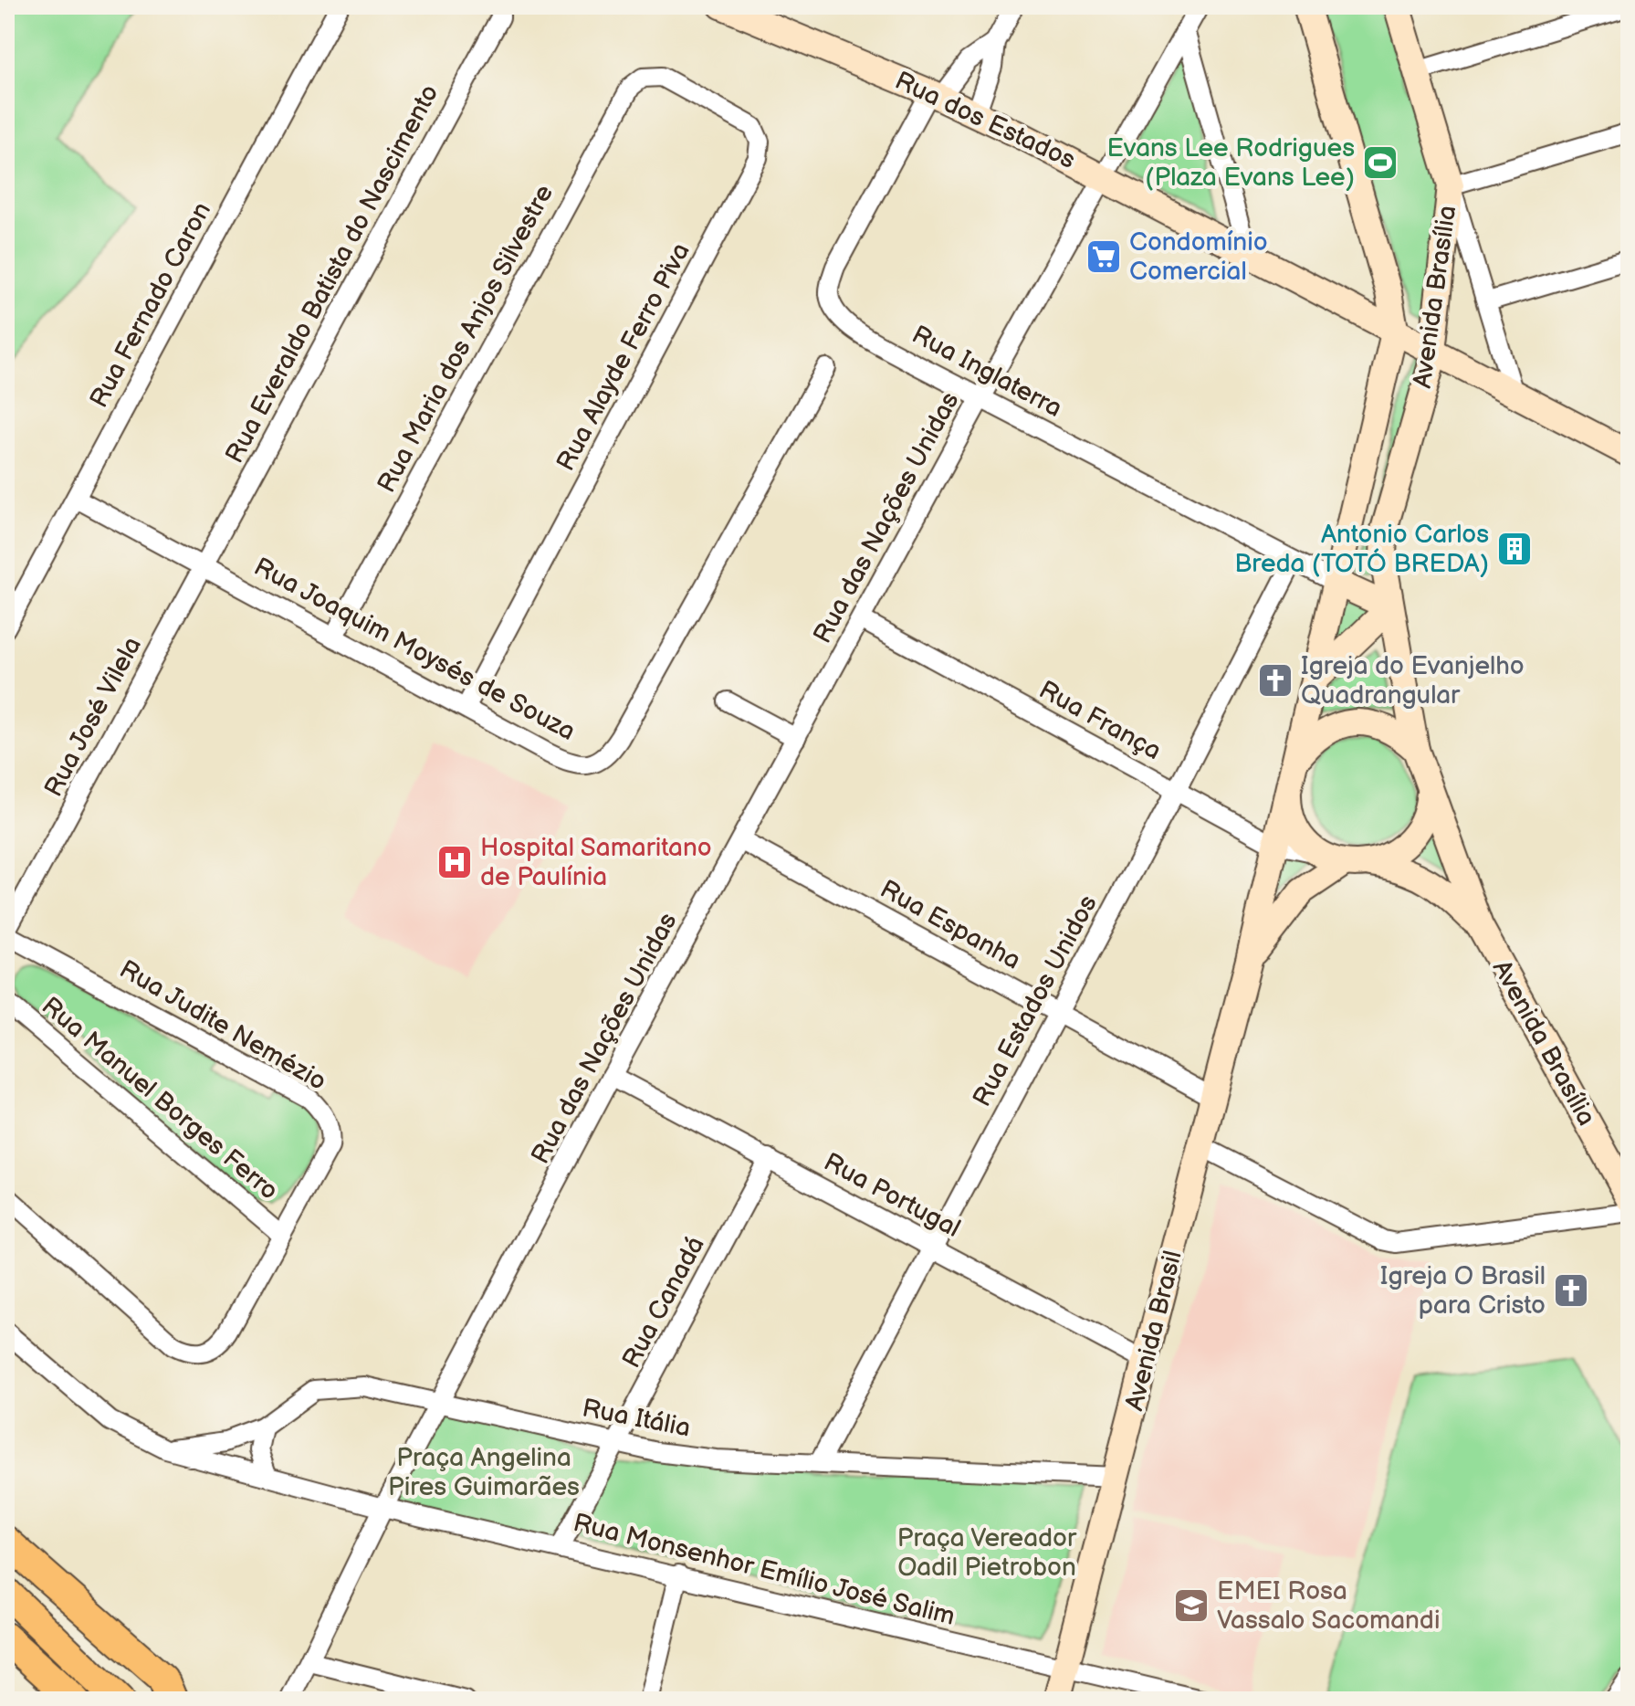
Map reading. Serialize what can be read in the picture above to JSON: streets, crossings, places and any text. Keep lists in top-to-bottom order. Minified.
{"streets":{"main road":["Rua dos Estados","Avenida Brasília","Avenida Brasil"],"street":["Rua Everaldo Batista do Nascimento","Rua Fernado Caron","Rua Maria dos Anjos Silvestre","Rua Alayde Ferro Piva","Rua Inglaterra","Rua das Nações Unidas","Rua Joaquim Moysés de Souza","Rua José Vilela","Rua França","Rua Espanha","Rua Estados Unidos","Rua Judite Nemézio","Rua Manuel Borges Ferro","Rua Portugal","Rua Canadá","Rua Itália","Rua Monsenhor Emílio José Salim"]},"crossings":[["Rua dos Estados","Avenida Brasília"],["Rua dos Estados","Rua Inglaterra"],["Rua dos Estados","Rua das Nações Unidas"],["Rua dos Estados","Avenida Brasil"],["Rua Everaldo Batista do Nascimento","Rua Joaquim Moysés de Souza"],["Rua Everaldo Batista do Nascimento","Rua José Vilela"],["Avenida Brasília","Rua França"],["Avenida Brasília","Avenida Brasil"],["Rua Fernado Caron","Rua Joaquim Moysés de Souza"],["Rua Maria dos Anjos Silvestre","Rua Alayde Ferro Piva"],["Rua Maria dos Anjos Silvestre","Rua Joaquim Moysés de Souza"],["Rua Alayde Ferro Piva","Rua Joaquim Moysés de Souza"],["Rua Inglaterra","Rua das Nações Unidas"],["Rua Inglaterra","Rua Estados Unidos"],["Rua Inglaterra","Avenida Brasil"],["Rua das Nações Unidas","Rua França"],["Rua das Nações Unidas","Rua Espanha"],["Rua das Nações Unidas","Rua Portugal"],["Rua das Nações Unidas","Rua Itália"],["Rua das Nações Unidas","Rua Monsenhor Emílio José Salim"],["Rua Joaquim Moysés de Souza","Rua José Vilela"],["Rua José Vilela","Rua Judite Nemézio"],["Rua França","Rua Estados Unidos"],["Rua França","Avenida Brasil"],["Rua Espanha","Rua Estados Unidos"],["Rua Espanha","Avenida Brasil"],["Rua Estados Unidos","Rua Portugal"],["Rua Estados Unidos","Rua Itália"],["Rua Judite Nemézio","Rua Manuel Borges Ferro"],["Rua Portugal","Rua Canadá"],["Rua Portugal","Avenida Brasil"],["Rua Canadá","Rua Itália"],["Rua Canadá","Rua Monsenhor Emílio José Salim"],["Avenida Brasil","Rua Itália"],["Avenida Brasil","Rua Monsenhor Emílio José Salim"],["Rua Itália","Rua Monsenhor Emílio José Salim"]],"parks":["Praça Angelina Pires Guimarães","Praça Vereador Oadil Pietrobon"],"places":{"sports":["Evans Lee Rodrigues (Plaza Evans Lee)"],"supermarket":["Condomínio Comercial"],"building":["Antonio Carlos Breda (TOTÓ BREDA)"],"church":["Igreja do Evanjelho Quadrangular","Igreja O Brasil para Cristo"],"hospital":["Hospital Samaritano de Paulínia"],"school or university":["EMEI Rosa Vassalo Sacomandi"]}}
